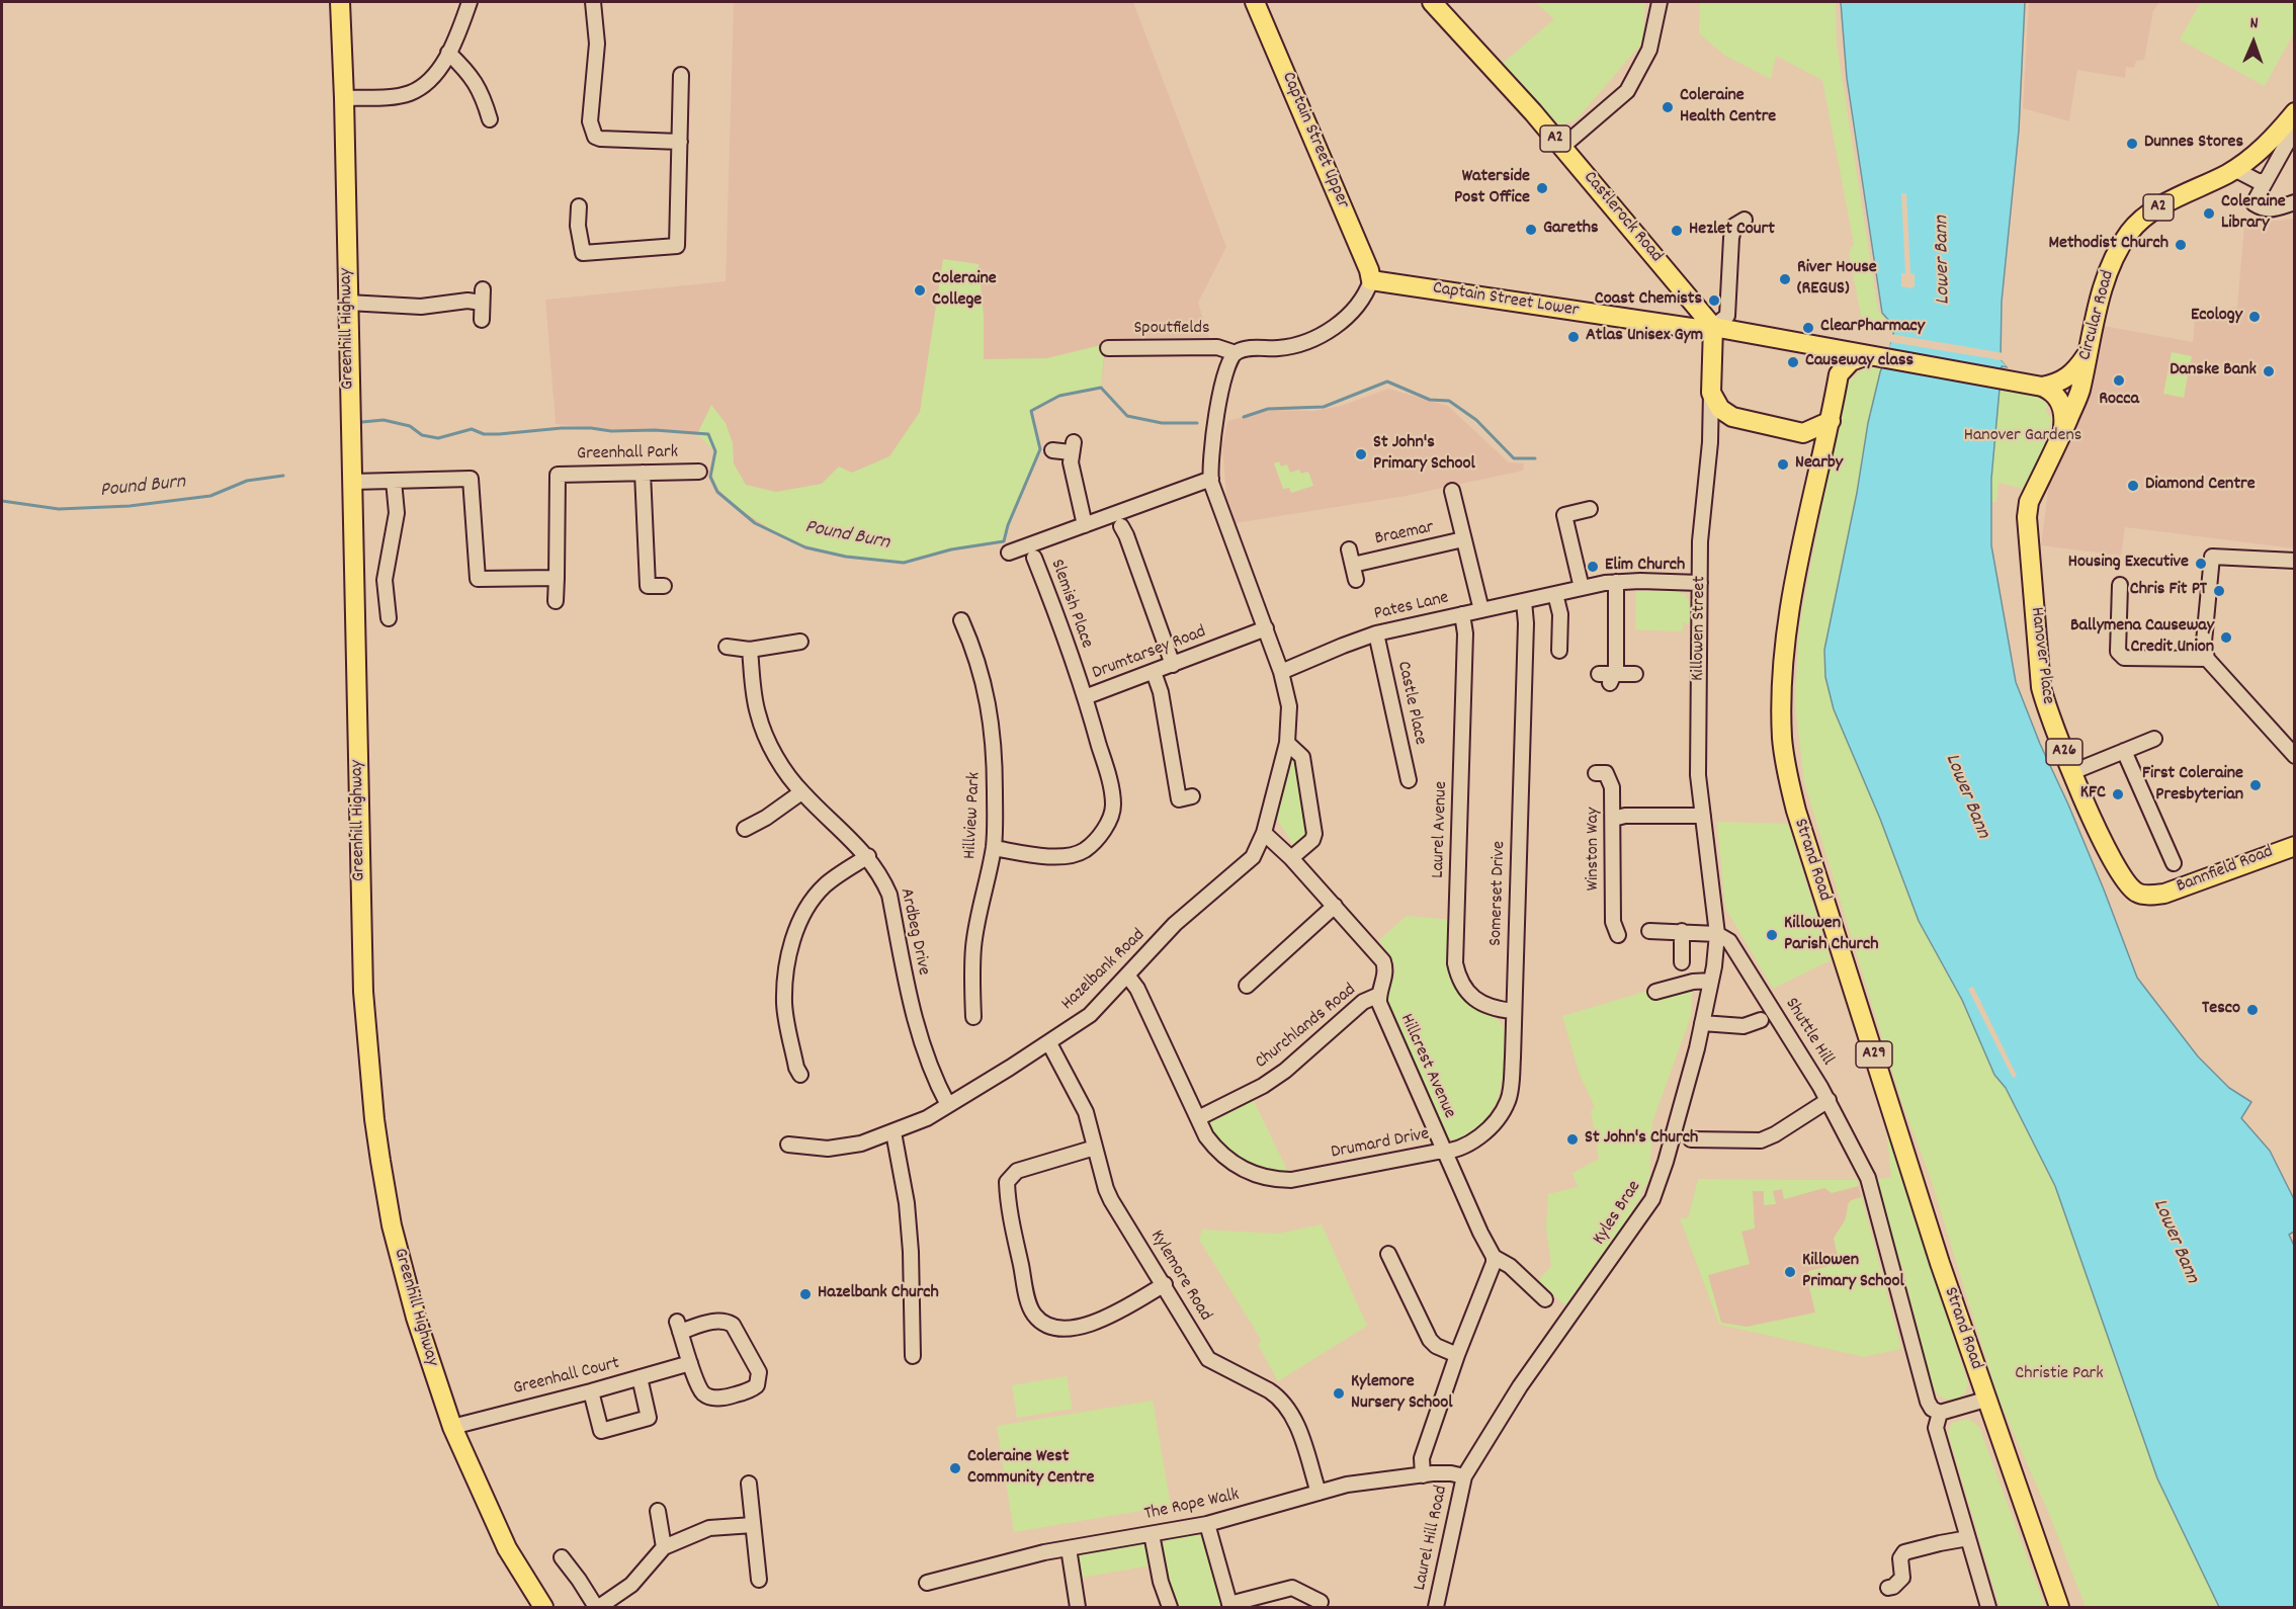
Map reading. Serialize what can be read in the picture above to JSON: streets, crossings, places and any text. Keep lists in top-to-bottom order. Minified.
{"streets":{"main road":["A2","Captain Street Upper","Castlerock Road","Captain Street Lower","Circular Road","Greenhill Highway","Killowen Street","Hanover Place","A26","Strand Road","Bannfield Road","A29"],"street":["Spoutfields","Greenhall Park","Braemar","Slemish Place","Pates Lane","Drumtarsey Road","Castle Place","Hillview Park","Laurel Avenue","Winston Way","Somerset Drive","Ardbeg Drive","Hazelbank Road","Churchlands Road","Shuttle Hill","Hillcrest Avenue","Drumard Drive","Kyles Brae","Kylemore Road","Greenhall Court","The Rope Walk","Laurel Hill Road"]},"crossings":[["Captain Street Upper","Captain Street Lower"],["Castlerock Road","Captain Street Lower"],["Castlerock Road","Killowen Street"],["Captain Street Lower","Killowen Street"],["Captain Street Lower","Strand Road"],["Circular Road","Hanover Place"],["Greenhill Highway","Greenhall Court"],["Spoutfields","Hazelbank Road"],["Braemar","Pates Lane"],["Slemish Place","Drumtarsey Road"],["Pates Lane","Killowen Street"],["Pates Lane","Castle Place"],["Pates Lane","Laurel Avenue"],["Pates Lane","Somerset Drive"],["Pates Lane","Hazelbank Road"],["Killowen Street","Shuttle Hill"],["Killowen Street","Kyles Brae"],["Drumtarsey Road","Hillview Park"],["Drumtarsey Road","Hazelbank Road"],["Hanover Place","Bannfield Road"],["Laurel Avenue","Somerset Drive"],["Somerset Drive","Hillcrest Avenue"],["Somerset Drive","Drumard Drive"],["Ardbeg Drive","Hazelbank Road"],["Hazelbank Road","Churchlands Road"],["Hazelbank Road","Drumard Drive"],["Hazelbank Road","Kylemore Road"],["Churchlands Road","Hillcrest Avenue"],["Churchlands Road","Drumard Drive"],["Shuttle Hill","Kyles Brae"],["Hillcrest Avenue","Drumard Drive"],["Kyles Brae","The Rope Walk"],["Kyles Brae","Laurel Hill Road"],["Kylemore Road","The Rope Walk"],["The Rope Walk","Laurel Hill Road"]],"water":["Lower Bann","Pound Burn"],"parks":["Hanover Gardens","Christie Park"],"places":["Coleraine Health Centre","Dunnes Stores","Waterside Post Office","Coleraine Library","Gareths","Hezlet Court","Methodist Church","River House (REGUS)","Coleraine College","Coast Chemists","Ecology","ClearPharmacy","Atlas Unisex Gym","Causeway class","Danske Bank","Rocca","St John's Primary School","Nearby","Diamond Centre","Housing Executive","Elim Church","Chris Fit PT","Ballymena Causeway Credit Union","First Coleraine Presbyterian","KFC","Killowen Parish Church","Tesco","St John's Church","Killowen Primary School","Hazelbank Church","Kylemore Nursery School","Coleraine West Community Centre"],"north":"top"}
